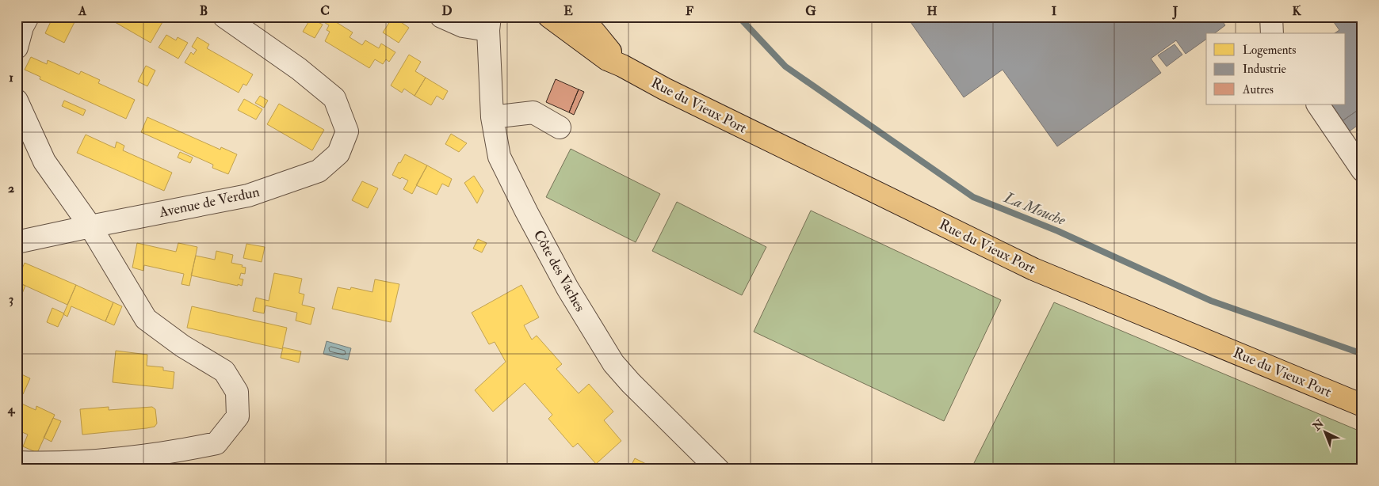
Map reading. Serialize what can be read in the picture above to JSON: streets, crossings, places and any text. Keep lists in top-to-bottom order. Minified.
{"streets":{"main road":["Rue du Vieux Port"],"street":["Avenue de Verdun","Côte des Vaches"]},"water":["La Mouche"],"legend":["Logements","Industrie","Autres"],"north":"top left","grid":{"columns":["A","B","C","D","E","F","G","H","I","J","K"],"rows":["1","2","3","4"]}}
